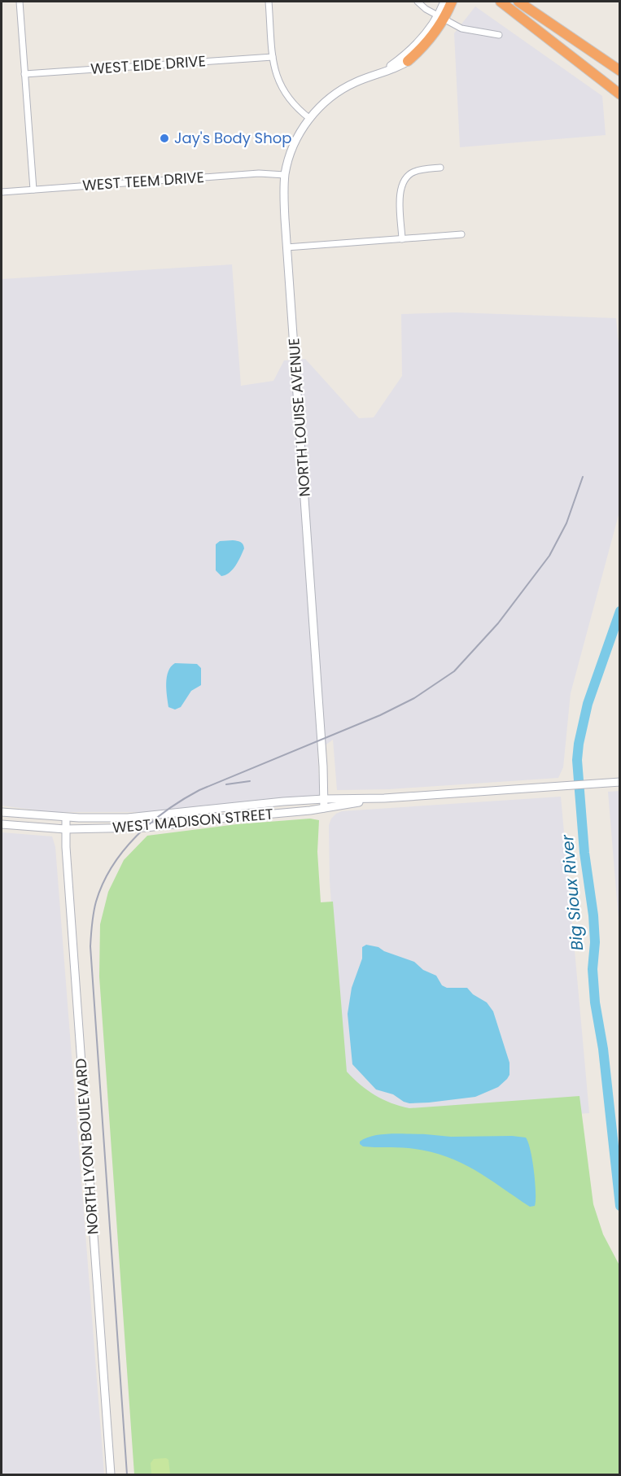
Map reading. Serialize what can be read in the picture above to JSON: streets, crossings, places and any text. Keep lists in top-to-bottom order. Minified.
{"streets":{"street":["WEST EIDE DRIVE","WEST TEEM DRIVE","NORTH LOUISE AVENUE","WEST MADISON STREET","NORTH LYON BOULEVARD"]},"crossings":[["WEST TEEM DRIVE","NORTH LOUISE AVENUE"],["NORTH LOUISE AVENUE","WEST MADISON STREET"],["WEST MADISON STREET","NORTH LYON BOULEVARD"]],"water":["Big Sioux River"],"places":["Jay's Body Shop"]}
